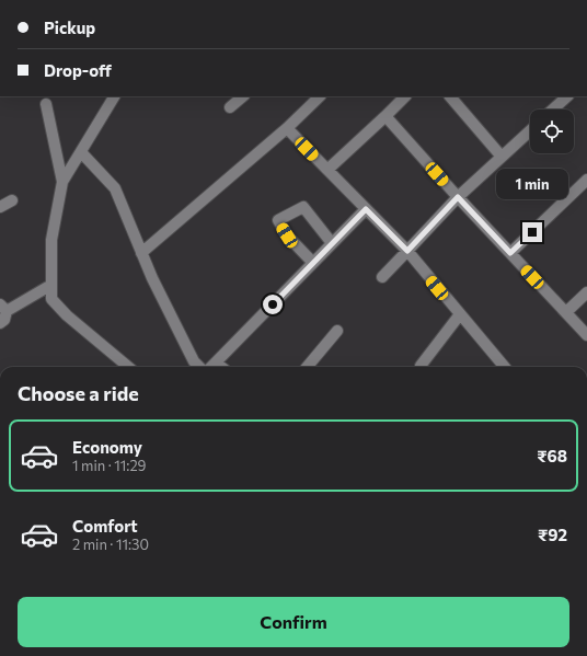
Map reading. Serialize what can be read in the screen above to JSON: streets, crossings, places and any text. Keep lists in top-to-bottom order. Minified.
{"page":{"banner":["Pickup","Drop-off"],"bubble":"1 min","heading":"Choose a ride","list":[{"name":"Economy","note":"1 min · 11:29","value":"₹68"},{"name":"Comfort","note":"2 min · 11:30","value":"₹92"}],"buttons":"Confirm"}}
